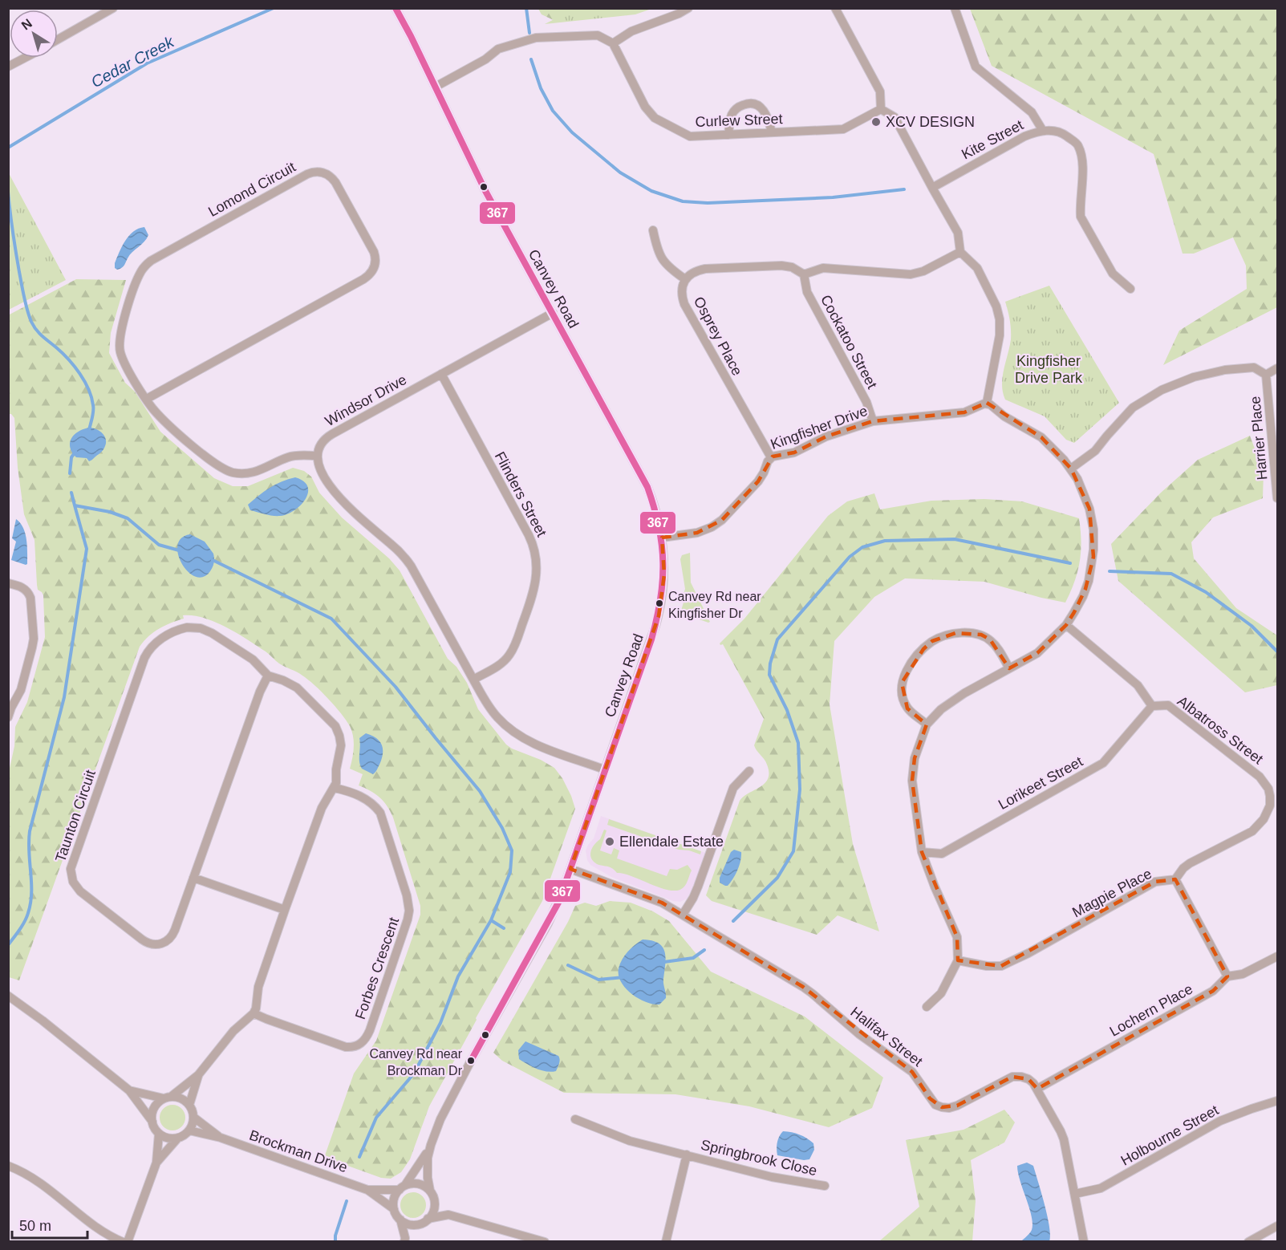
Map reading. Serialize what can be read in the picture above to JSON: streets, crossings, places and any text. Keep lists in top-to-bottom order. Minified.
{"streets":{"street":["Curlew Street","Kite Street","Lomond Circuit","Canvey Road","Osprey Place","Cockatoo Street","Windsor Drive","Kingfisher Drive","Harrier Place","Flinders Street","Albatross Street","Lorikeet Street","Taunton Circuit","Magpie Place","Forbes Crescent","Lochern Place","Halifax Street","Holbourne Street","Brockman Drive","Springbrook Close"]},"crossings":[["Lomond Circuit","Windsor Drive"],["Canvey Road","Windsor Drive"],["Canvey Road","Kingfisher Drive"],["Canvey Road","Halifax Street"],["Canvey Road","Brockman Drive"],["Osprey Place","Kingfisher Drive"],["Cockatoo Street","Kingfisher Drive"],["Windsor Drive","Flinders Street"],["Albatross Street","Lorikeet Street"],["Albatross Street","Magpie Place"],["Taunton Circuit","Forbes Crescent"],["Lochern Place","Halifax Street"]],"water":["Cedar Creek"],"parks":["Kingfisher Drive Park"],"places":["XCV DESIGN","Canvey Rd near Kingfisher Dr","Ellendale Estate","Canvey Rd near Brockman Dr"],"lines":["transit line 367"],"scale_bar":"50 m","north":"top left"}
